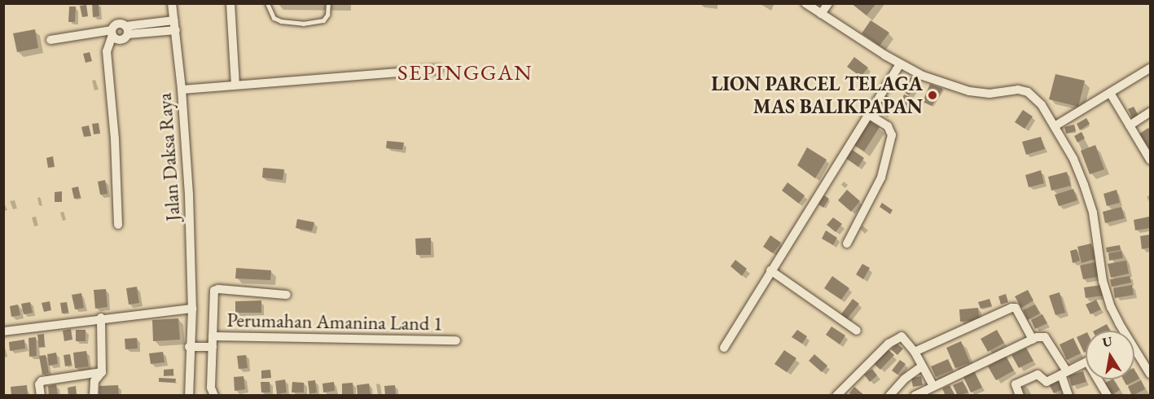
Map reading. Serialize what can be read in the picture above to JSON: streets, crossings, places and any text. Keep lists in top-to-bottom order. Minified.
{"streets":{"street":["Jalan Daksa Raya","Perumahan Amanina Land 1"]},"districts":["SEPINGGAN"],"places":["LION PARCEL TELAGA MAS BALIKPAPAN"],"north":"top"}
